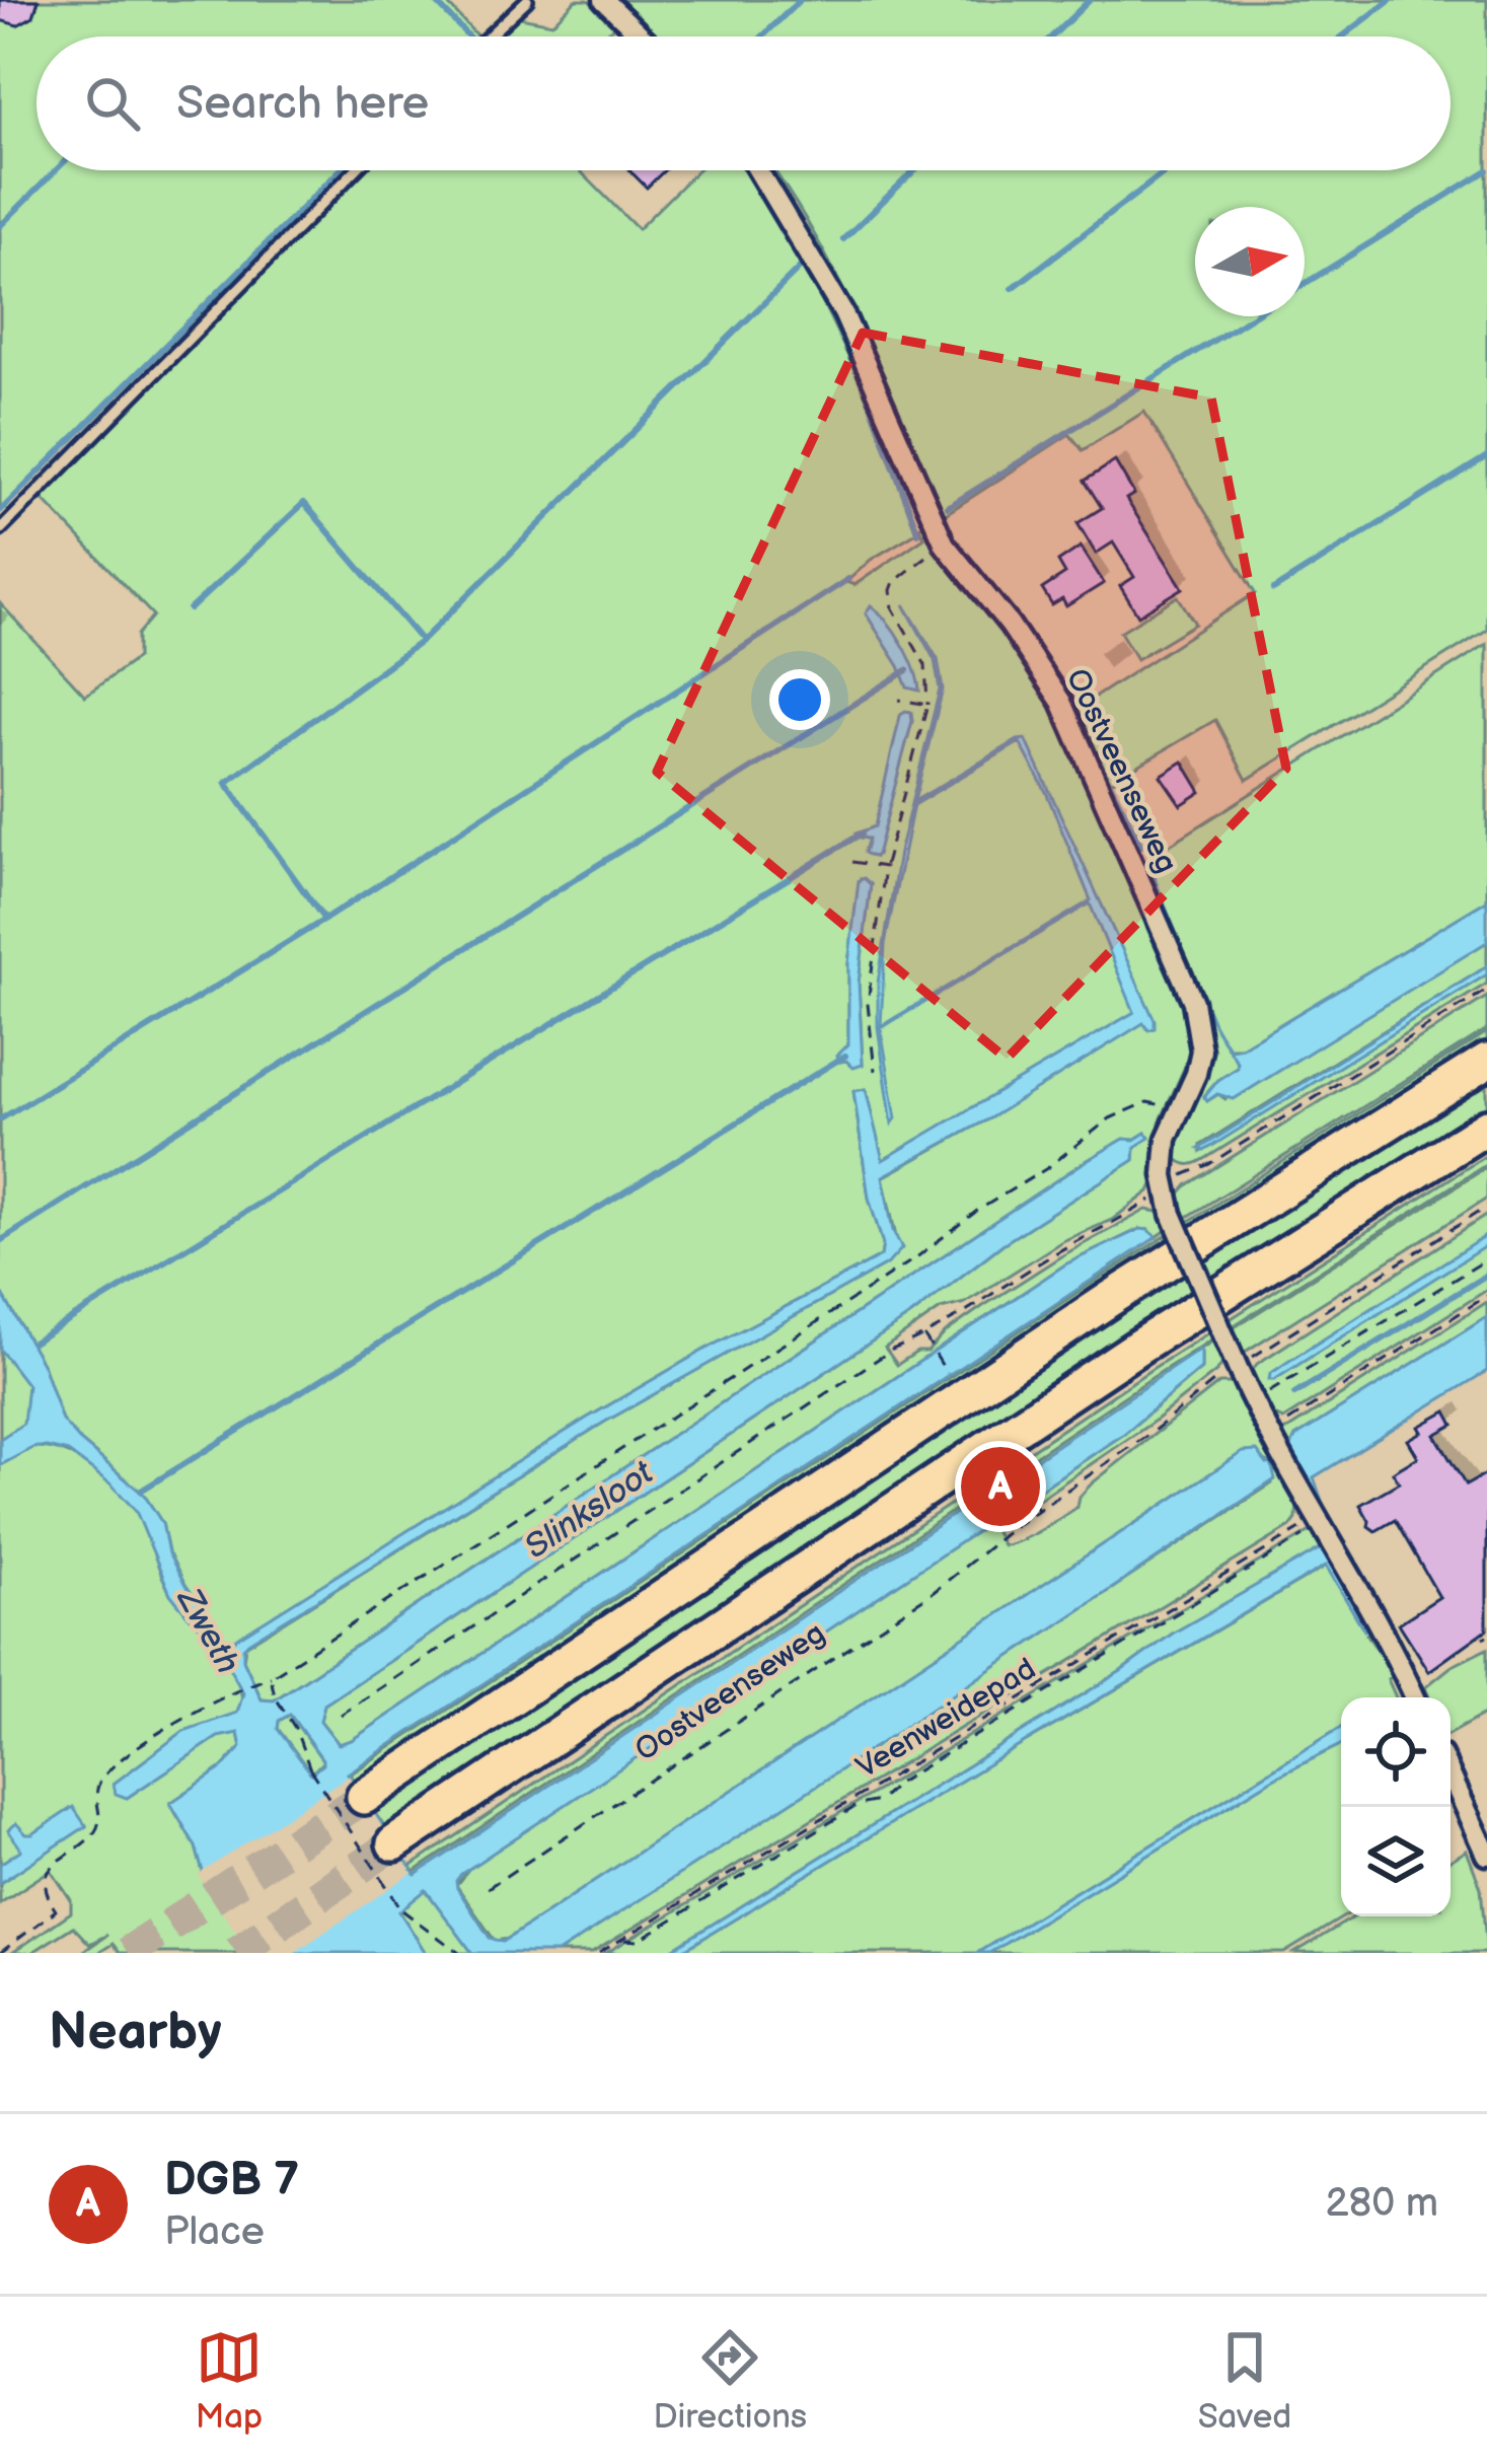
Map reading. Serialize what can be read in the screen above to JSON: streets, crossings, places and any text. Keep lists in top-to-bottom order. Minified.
{"streets":{"street":["Oostveenseweg"],"path":["Veenweidepad"]},"crossings":[["Oostveenseweg","Veenweidepad"]],"water":["Slinksloot","Zweth"],"north":"right","page":{"search":"Search here","pins":"A","heading":"Nearby","list":[{"mark":"A","name":"DGB 7","note":"Place","value":"280 m"}],"nav":["Map","Directions","Saved"]}}
